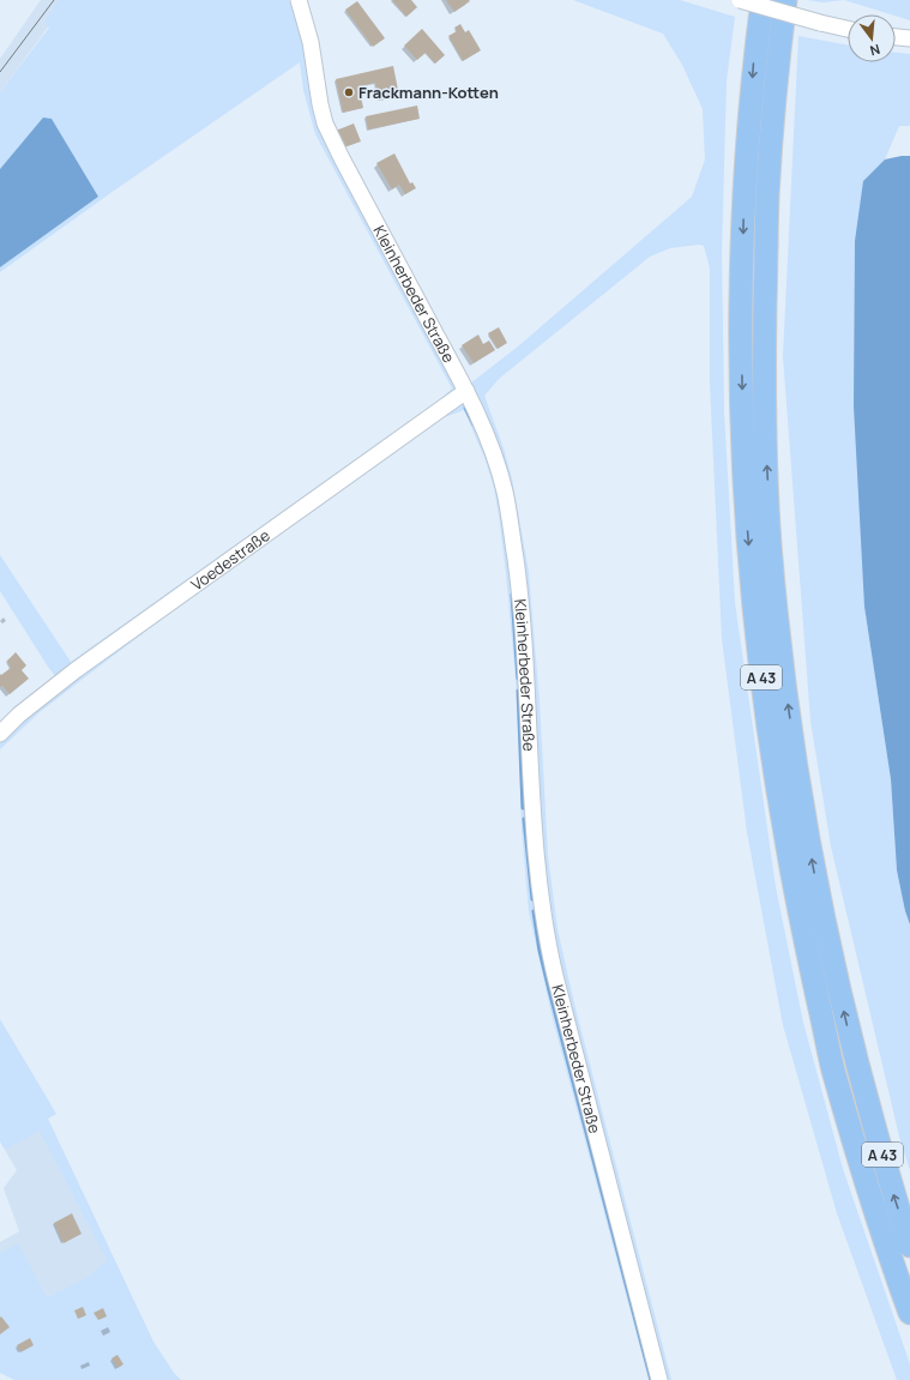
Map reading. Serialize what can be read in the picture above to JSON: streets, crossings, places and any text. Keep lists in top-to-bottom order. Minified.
{"streets":{"highway":["A 43"],"street":["Kleinherbeder Straße","Voedestraße"]},"crossings":[["Kleinherbeder Straße","Voedestraße"]],"places":["Frackmann-Kotten"],"north":"bottom"}
